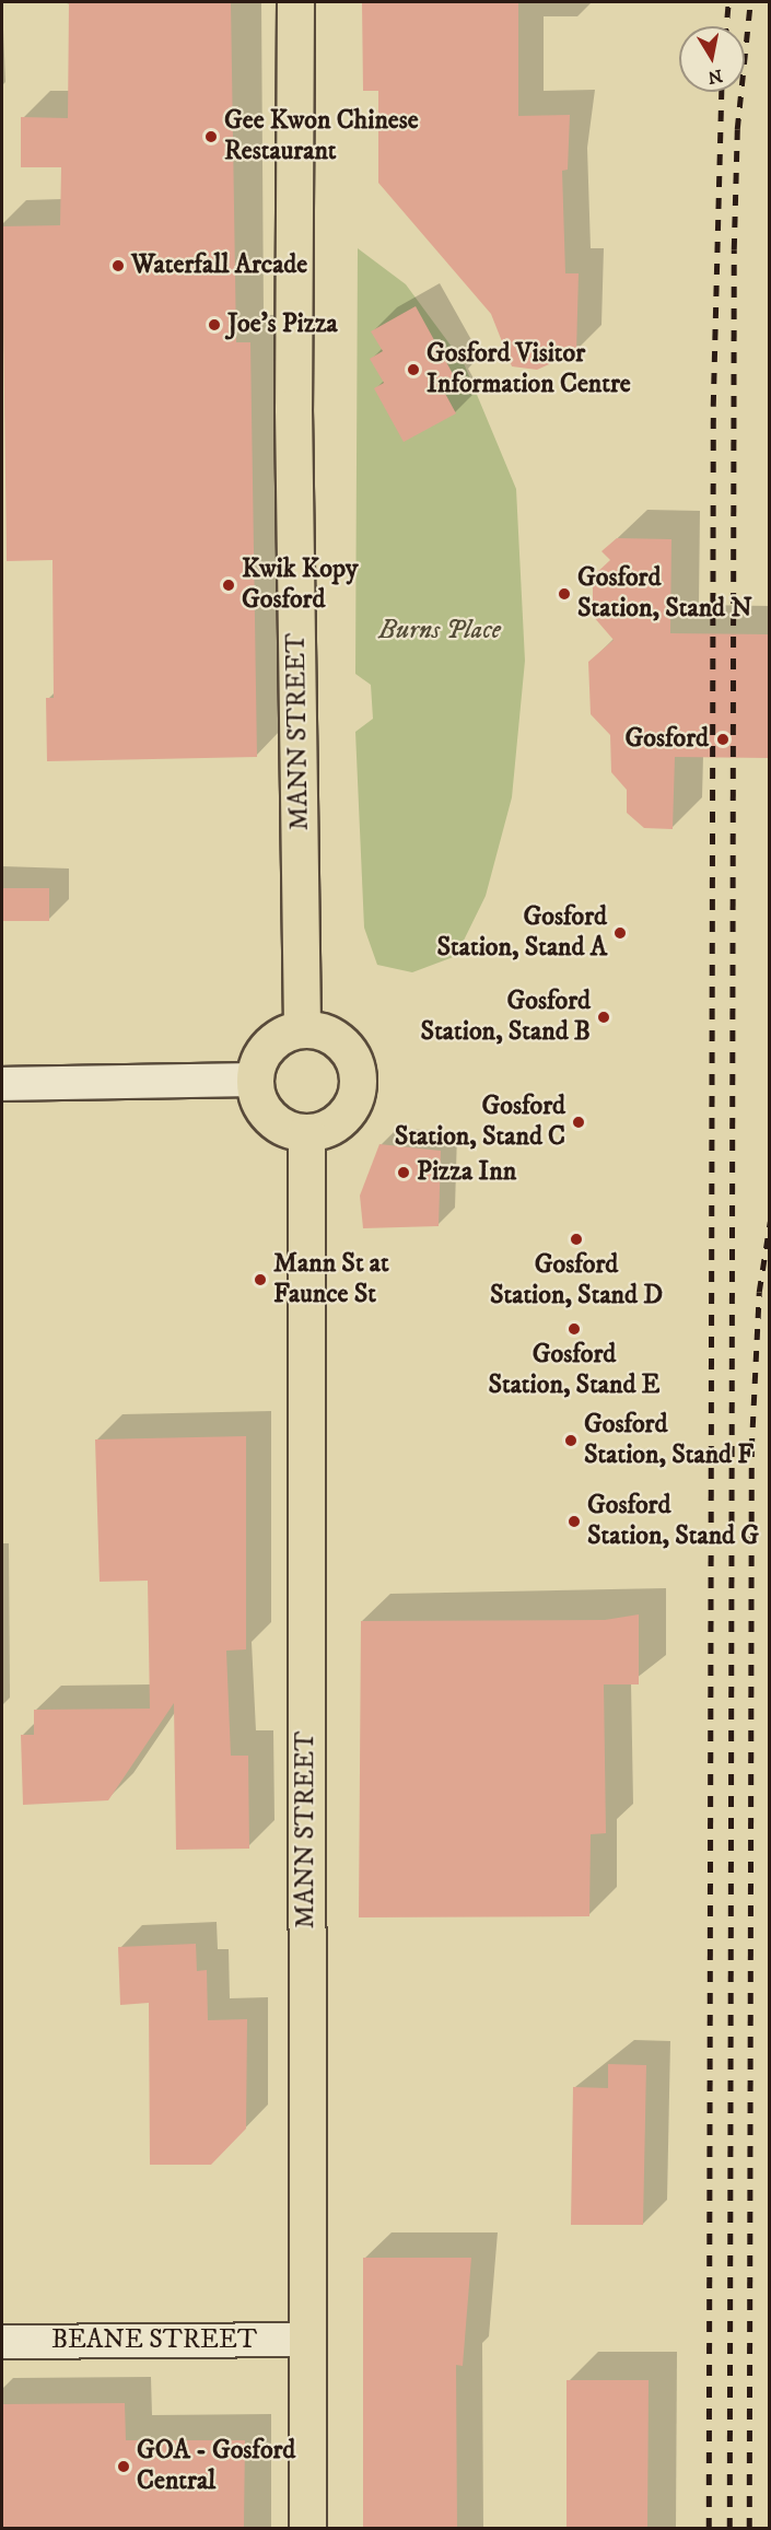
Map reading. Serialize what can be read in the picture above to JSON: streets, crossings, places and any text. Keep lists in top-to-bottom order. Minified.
{"streets":{"main road":["MANN STREET"],"street":["BEANE STREET"]},"crossings":[["MANN STREET","BEANE STREET"]],"parks":["Burns Place"],"places":["Gee Kwon Chinese Restaurant","Waterfall Arcade","Joe's Pizza","Gosford Visitor Information Centre","Kwik Kopy Gosford","Gosford Station, Stand N","Gosford","Gosford Station, Stand A","Gosford Station, Stand B","Gosford Station, Stand C","Pizza Inn","Gosford Station, Stand D","Mann St at Faunce St","Gosford Station, Stand E","Gosford Station, Stand F","Gosford Station, Stand G","GOA - Gosford Central"],"north":"bottom"}
